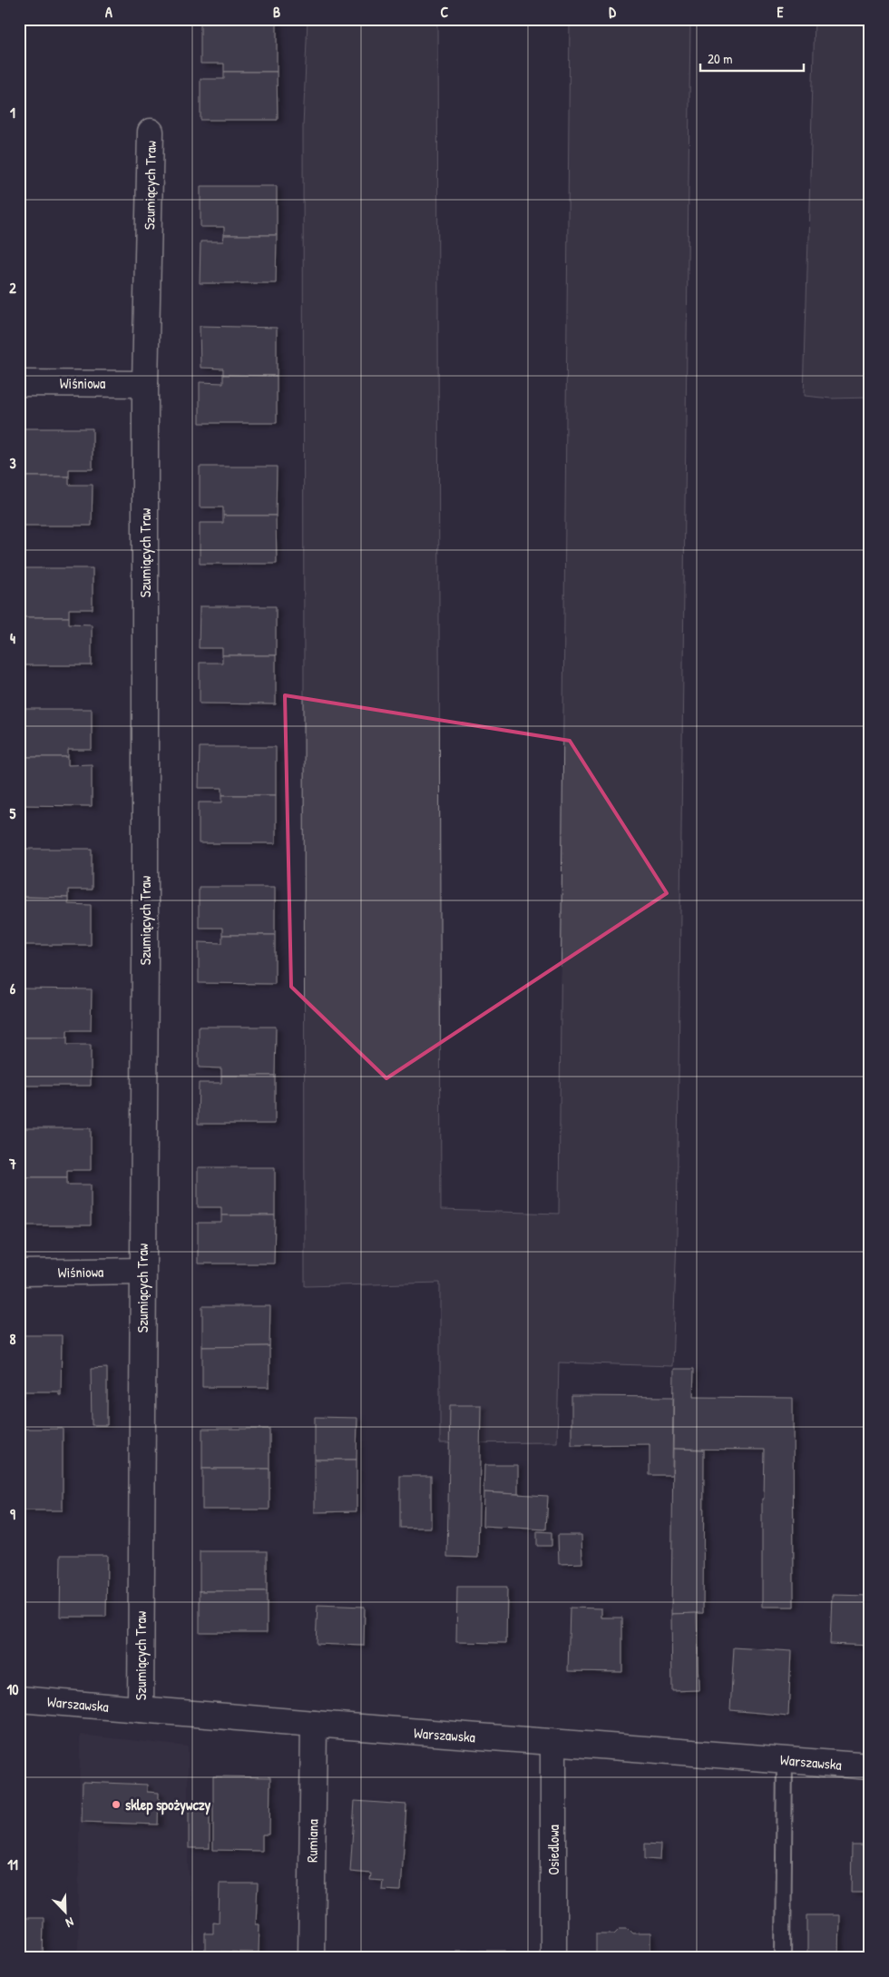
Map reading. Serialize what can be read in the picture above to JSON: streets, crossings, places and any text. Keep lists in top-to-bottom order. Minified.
{"streets":{"street":["Szumiących Traw","Wiśniowa","Warszawska","Rumiana","Osiedlowa"]},"crossings":[["Szumiących Traw","Wiśniowa"],["Szumiących Traw","Warszawska"],["Warszawska","Rumiana"],["Warszawska","Osiedlowa"]],"places":["sklep spożywczy"],"scale_bar":"20 m","north":"bottom right","grid":{"columns":["A","B","C","D","E"],"rows":["1","2","3","4","5","6","7","8","9","10","11"]}}
